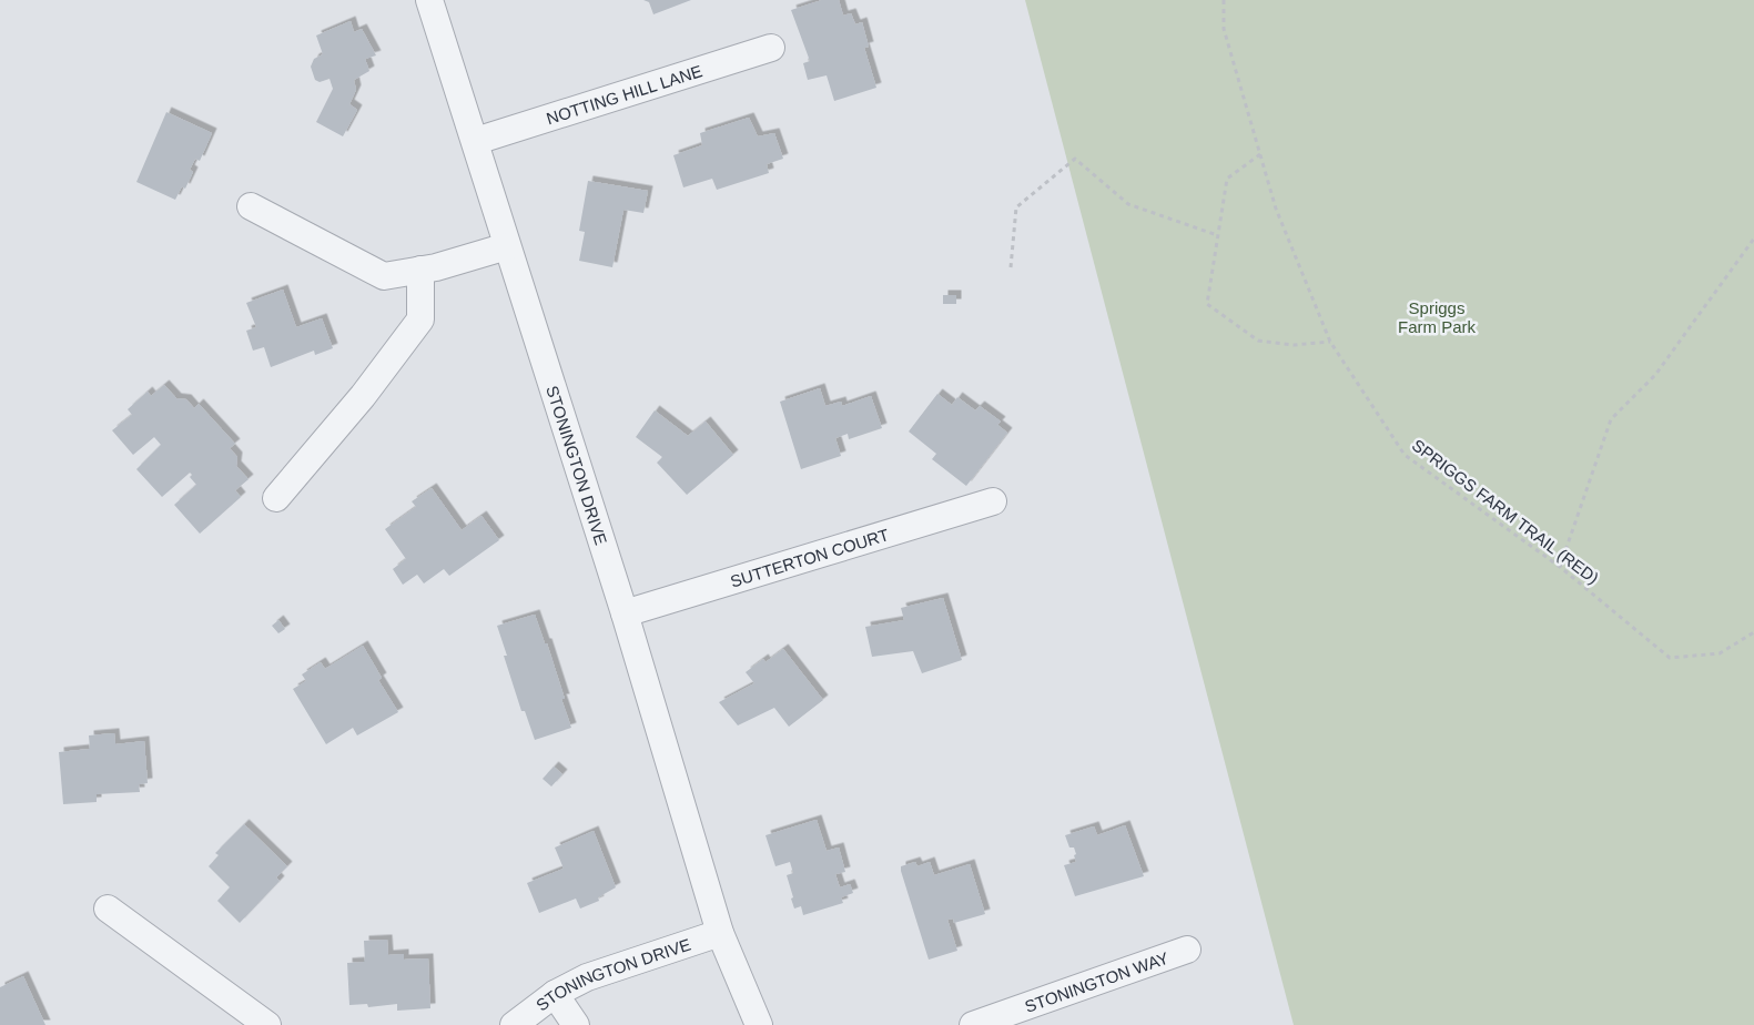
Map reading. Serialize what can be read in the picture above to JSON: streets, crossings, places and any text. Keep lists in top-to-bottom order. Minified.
{"streets":{"street":["NOTTING HILL LANE","STONINGTON DRIVE","SUTTERTON COURT","STONINGTON WAY"],"path":["SPRIGGS FARM TRAIL (RED)"]},"crossings":[["NOTTING HILL LANE","STONINGTON DRIVE"],["STONINGTON DRIVE","SUTTERTON COURT"]],"parks":["Spriggs Farm Park"]}
